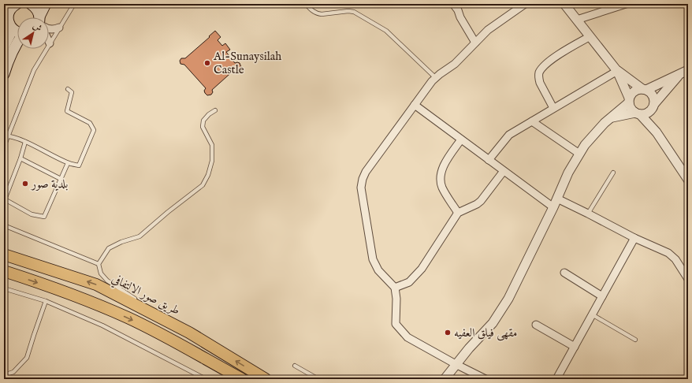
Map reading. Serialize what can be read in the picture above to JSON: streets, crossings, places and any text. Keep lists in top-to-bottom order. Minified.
{"streets":{"main road":["طريق صور الالتفافي"]},"places":["Al-Sunaysilah Castle","بلدية صور","مقهى فيلق العفيه"],"north":"top right"}
